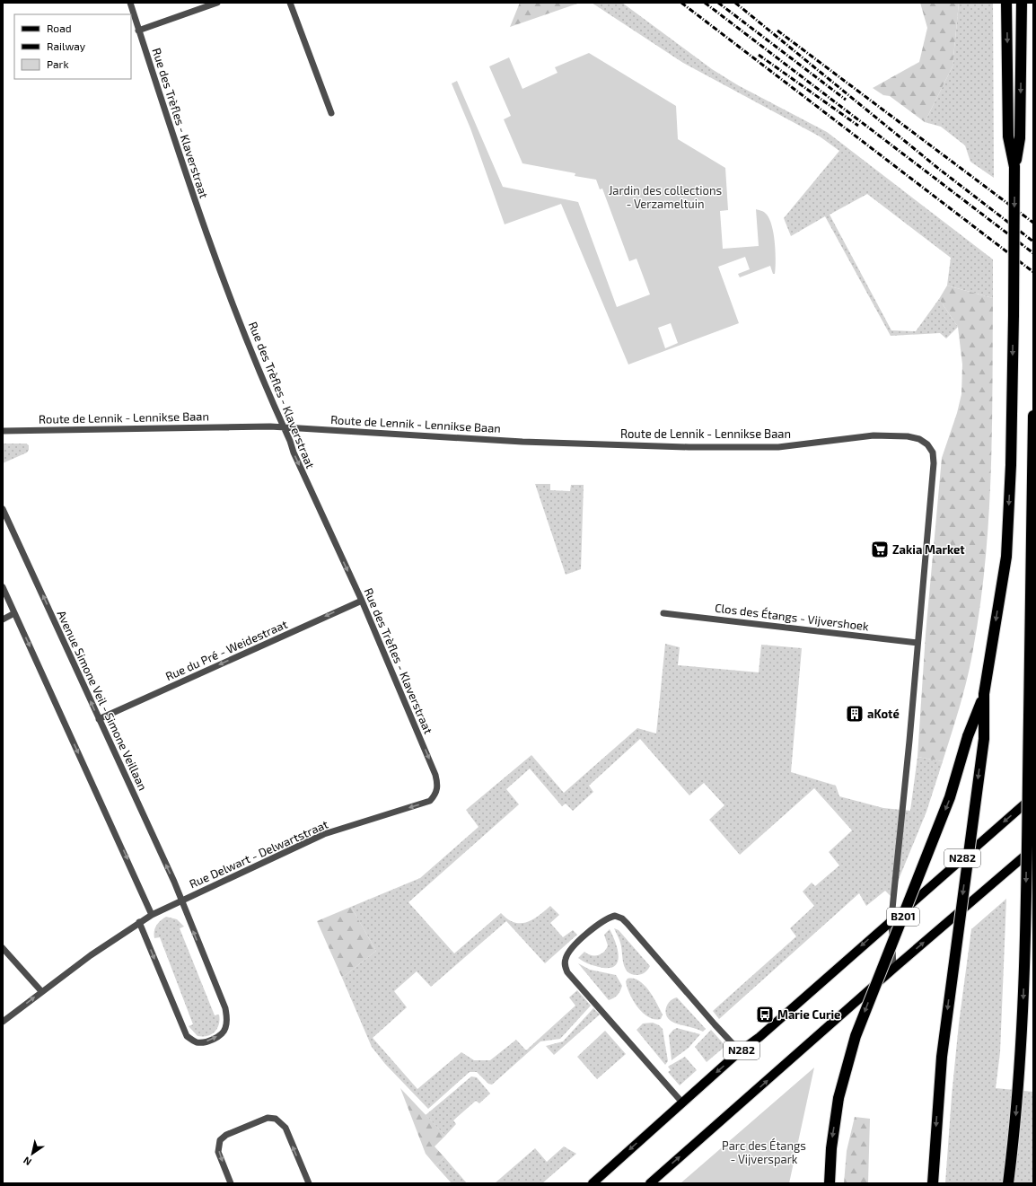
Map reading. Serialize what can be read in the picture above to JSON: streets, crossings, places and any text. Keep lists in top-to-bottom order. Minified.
{"streets":{"highway":["B201"],"main road":["N282"],"street":["Rue des Trèfles - Klaverstraat","Route de Lennik - Lennikse Baan","Clos des Étangs - Vijvershoek","Rue du Pré - Weidestraat","Avenue Simone Veil - Simone Veillaan","Rue Delwart - Delwartstraat"]},"crossings":[["Rue des Trèfles - Klaverstraat","Route de Lennik - Lennikse Baan"],["Rue des Trèfles - Klaverstraat","Rue du Pré - Weidestraat"],["Rue des Trèfles - Klaverstraat","Rue Delwart - Delwartstraat"],["Route de Lennik - Lennikse Baan","Clos des Étangs - Vijvershoek"],["Route de Lennik - Lennikse Baan","N282"],["Rue du Pré - Weidestraat","Avenue Simone Veil - Simone Veillaan"],["Avenue Simone Veil - Simone Veillaan","Rue Delwart - Delwartstraat"]],"one_way":["Rue des Trèfles - Klaverstraat","Rue du Pré - Weidestraat"],"parks":["Jardin des collections - Verzameltuin","Parc des Étangs - Vijverspark"],"places":{"supermarket":["Zakia Market"],"building":["aKoté"],"bus stop":["Marie Curie"]},"legend":["Road","Railway","Park"],"north":"bottom left"}
